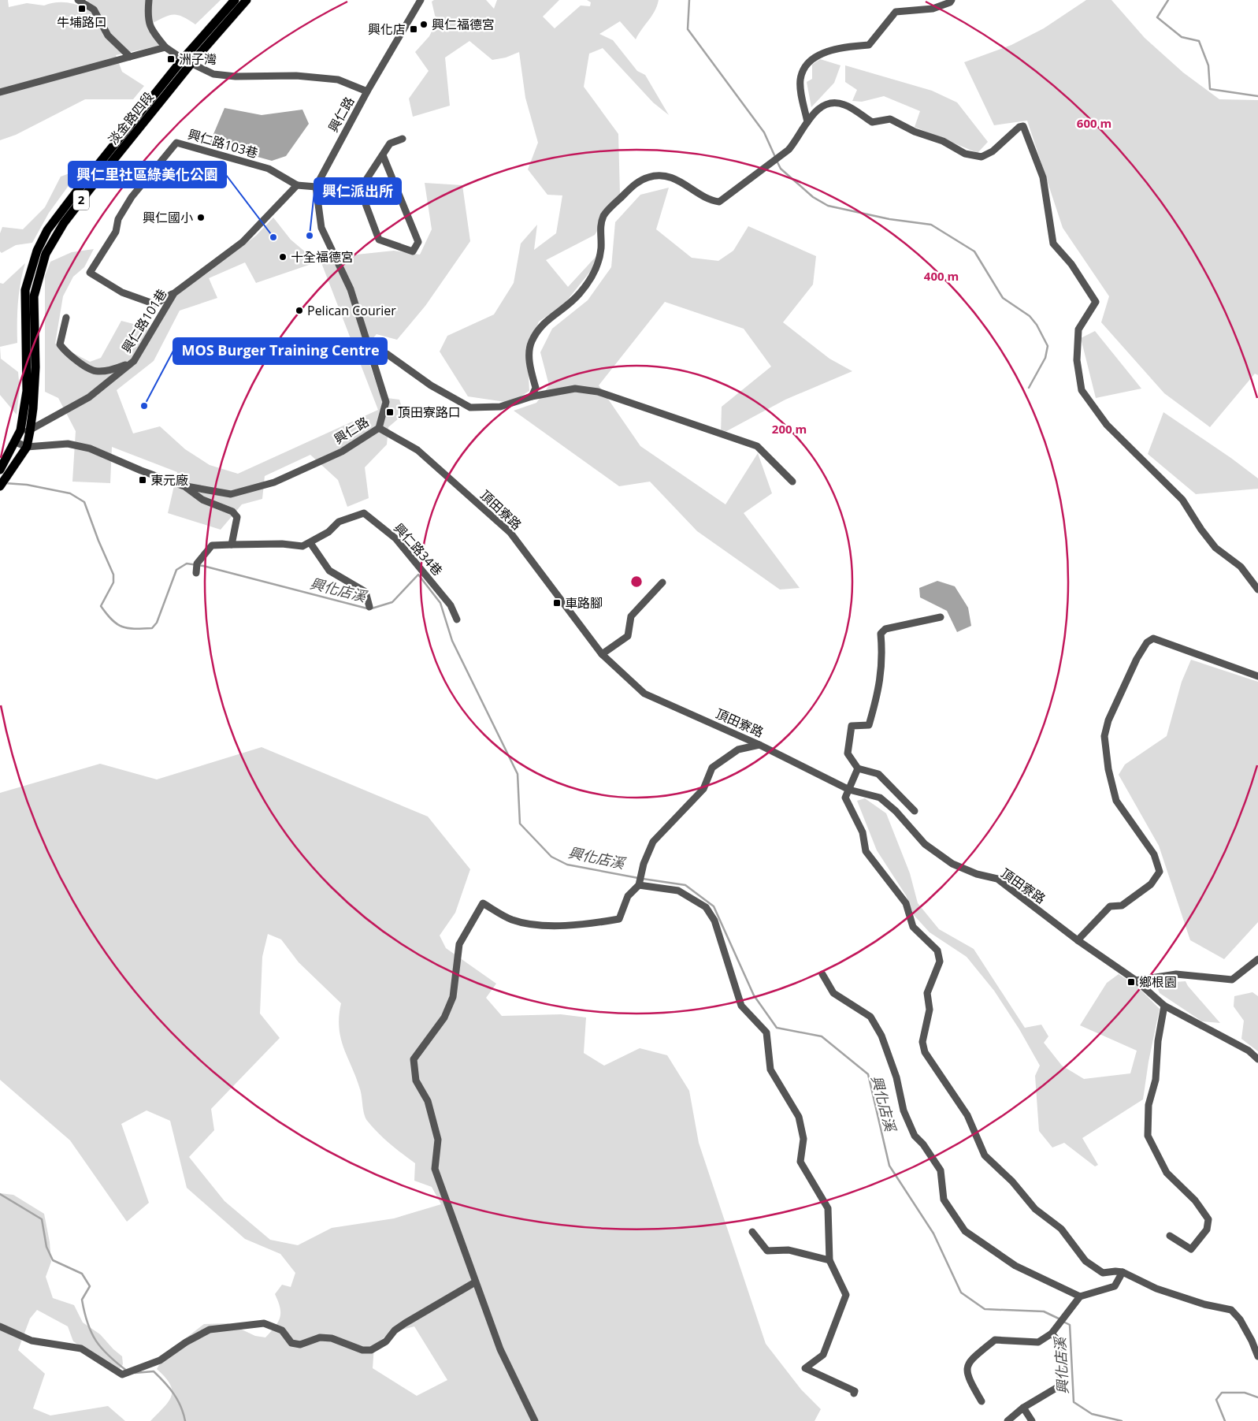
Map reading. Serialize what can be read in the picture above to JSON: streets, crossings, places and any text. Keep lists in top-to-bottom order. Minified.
{"streets":{"main road":["淡金路四段","2"],"street":["興仁路","興仁路103巷","興仁路101巷","頂田寮路","興仁路34巷"]},"crossings":[["興仁路","淡金路四段"],["興仁路","2"],["興仁路","頂田寮路"],["淡金路四段","2"],["淡金路四段","興仁路101巷"],["興仁路103巷","興仁路101巷"]],"water":["興化店溪"],"places":{"transit":["牛埔路口","興化店","洲子灣","頂田寮路口","東元廠","車路腳","鄉根園"],"other":["興仁福德宮","興仁國小","興仁派出所","興仁里社區綠美化公園","十全福德宮","Pelican Courier","MOS Burger Training Centre"]},"rings":["600 m","400 m","200 m"]}
